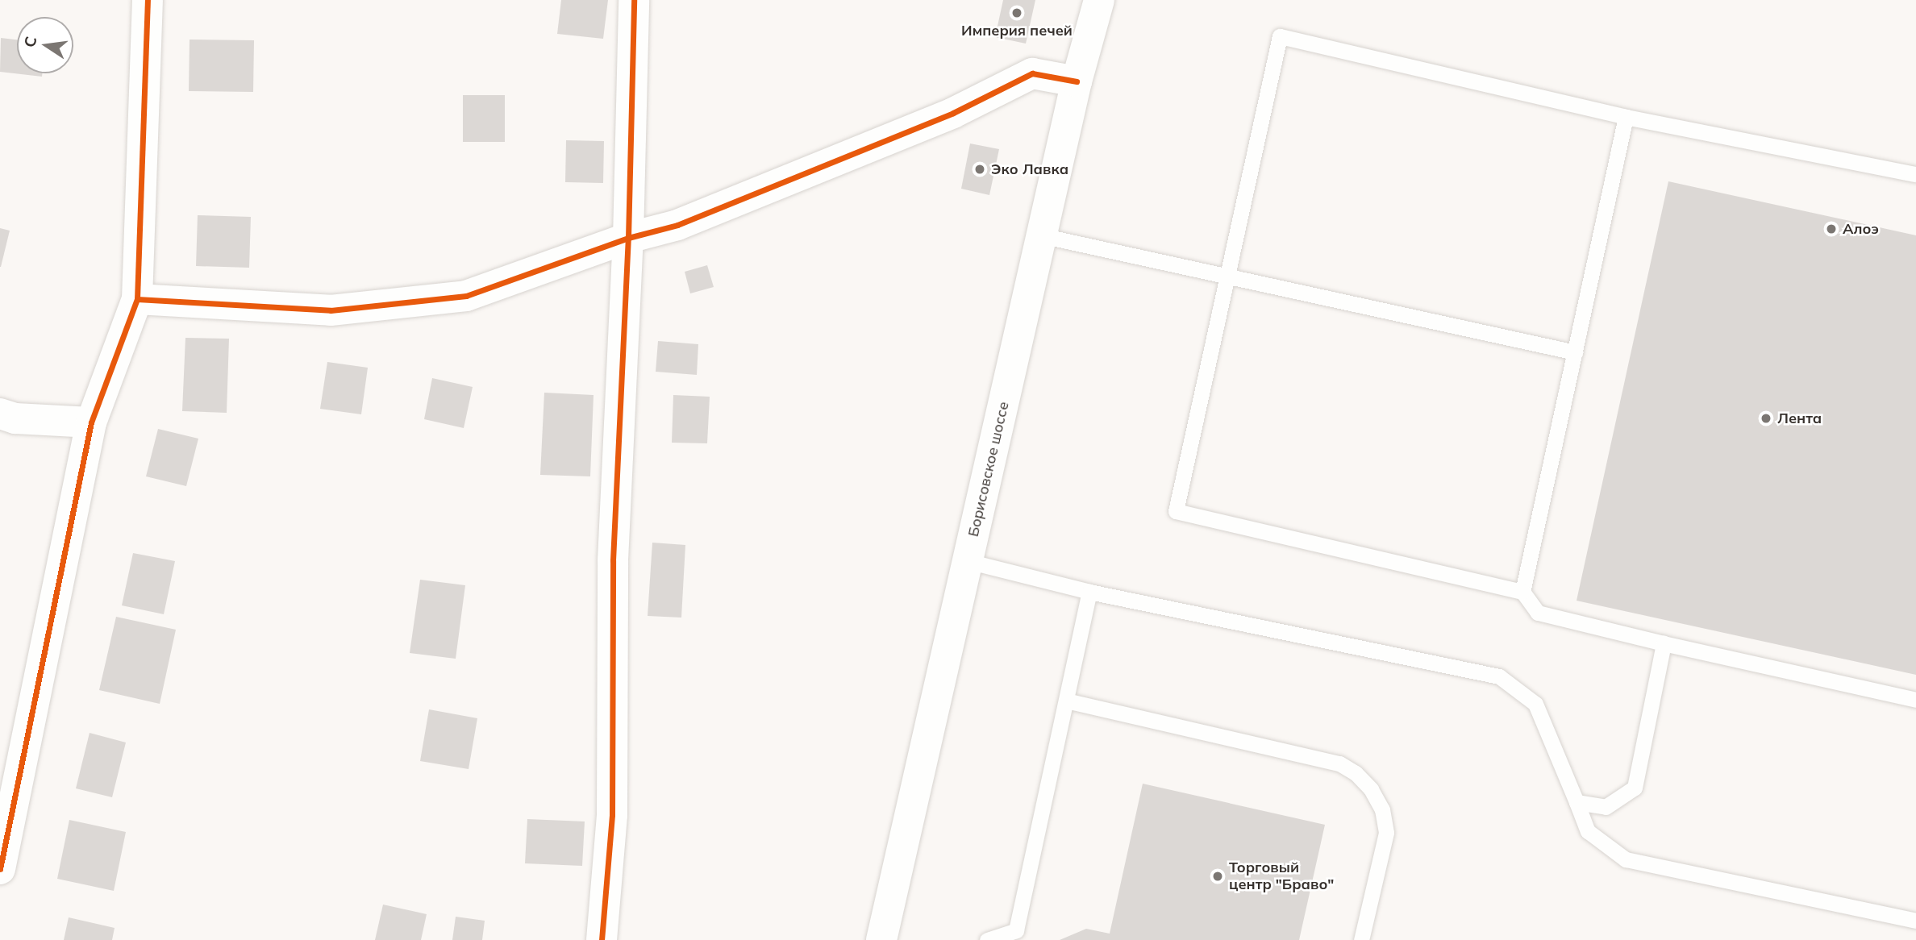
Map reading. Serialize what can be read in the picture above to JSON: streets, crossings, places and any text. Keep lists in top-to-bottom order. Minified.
{"streets":{"street":["Борисовское шоссе"]},"places":["Империя печей","Эко Лавка","Алоэ","Лента","Торговый центр \"Браво\""],"north":"left"}
